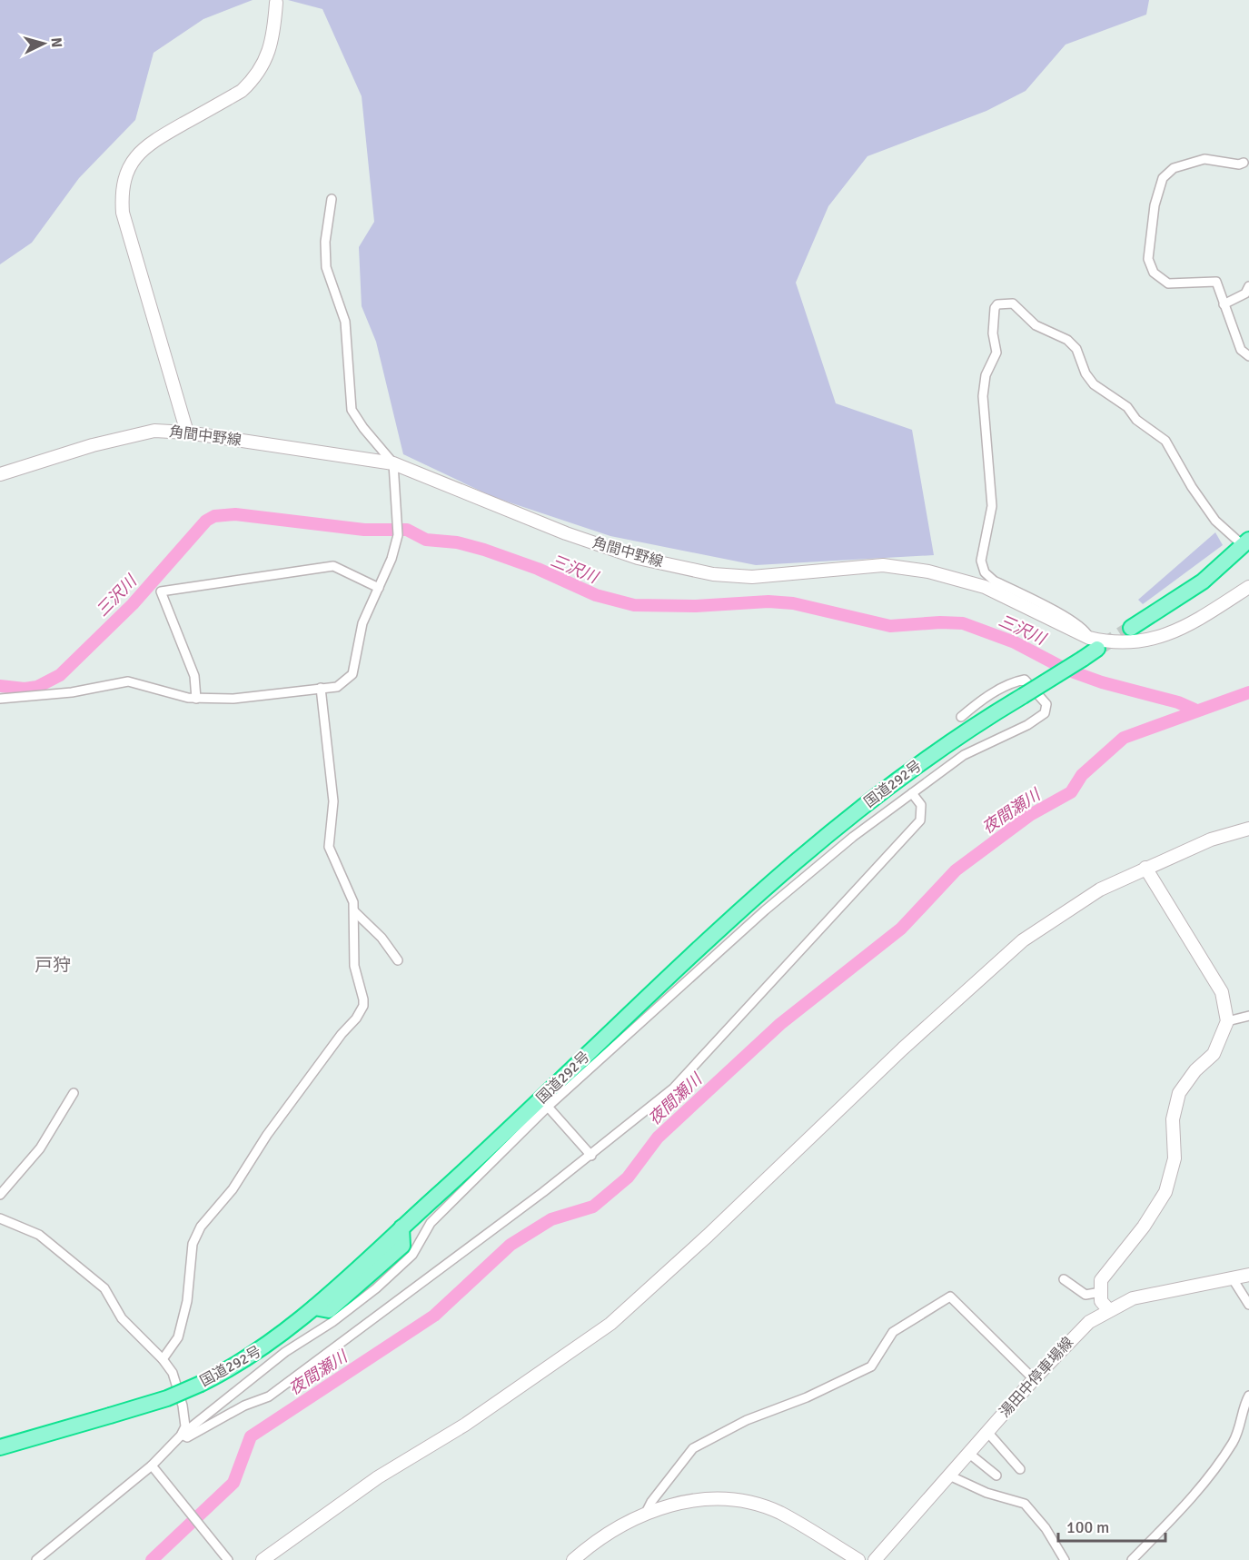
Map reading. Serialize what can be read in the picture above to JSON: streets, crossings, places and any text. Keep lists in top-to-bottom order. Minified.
{"streets":{"highway":["国道292号"],"street":["角間中野線","湯田中停車場線"]},"crossings":[["角間中野線","国道292号"]],"districts":["戸狩"],"water":["三沢川","夜間瀬川"],"scale_bar":"100 m","north":"right"}
